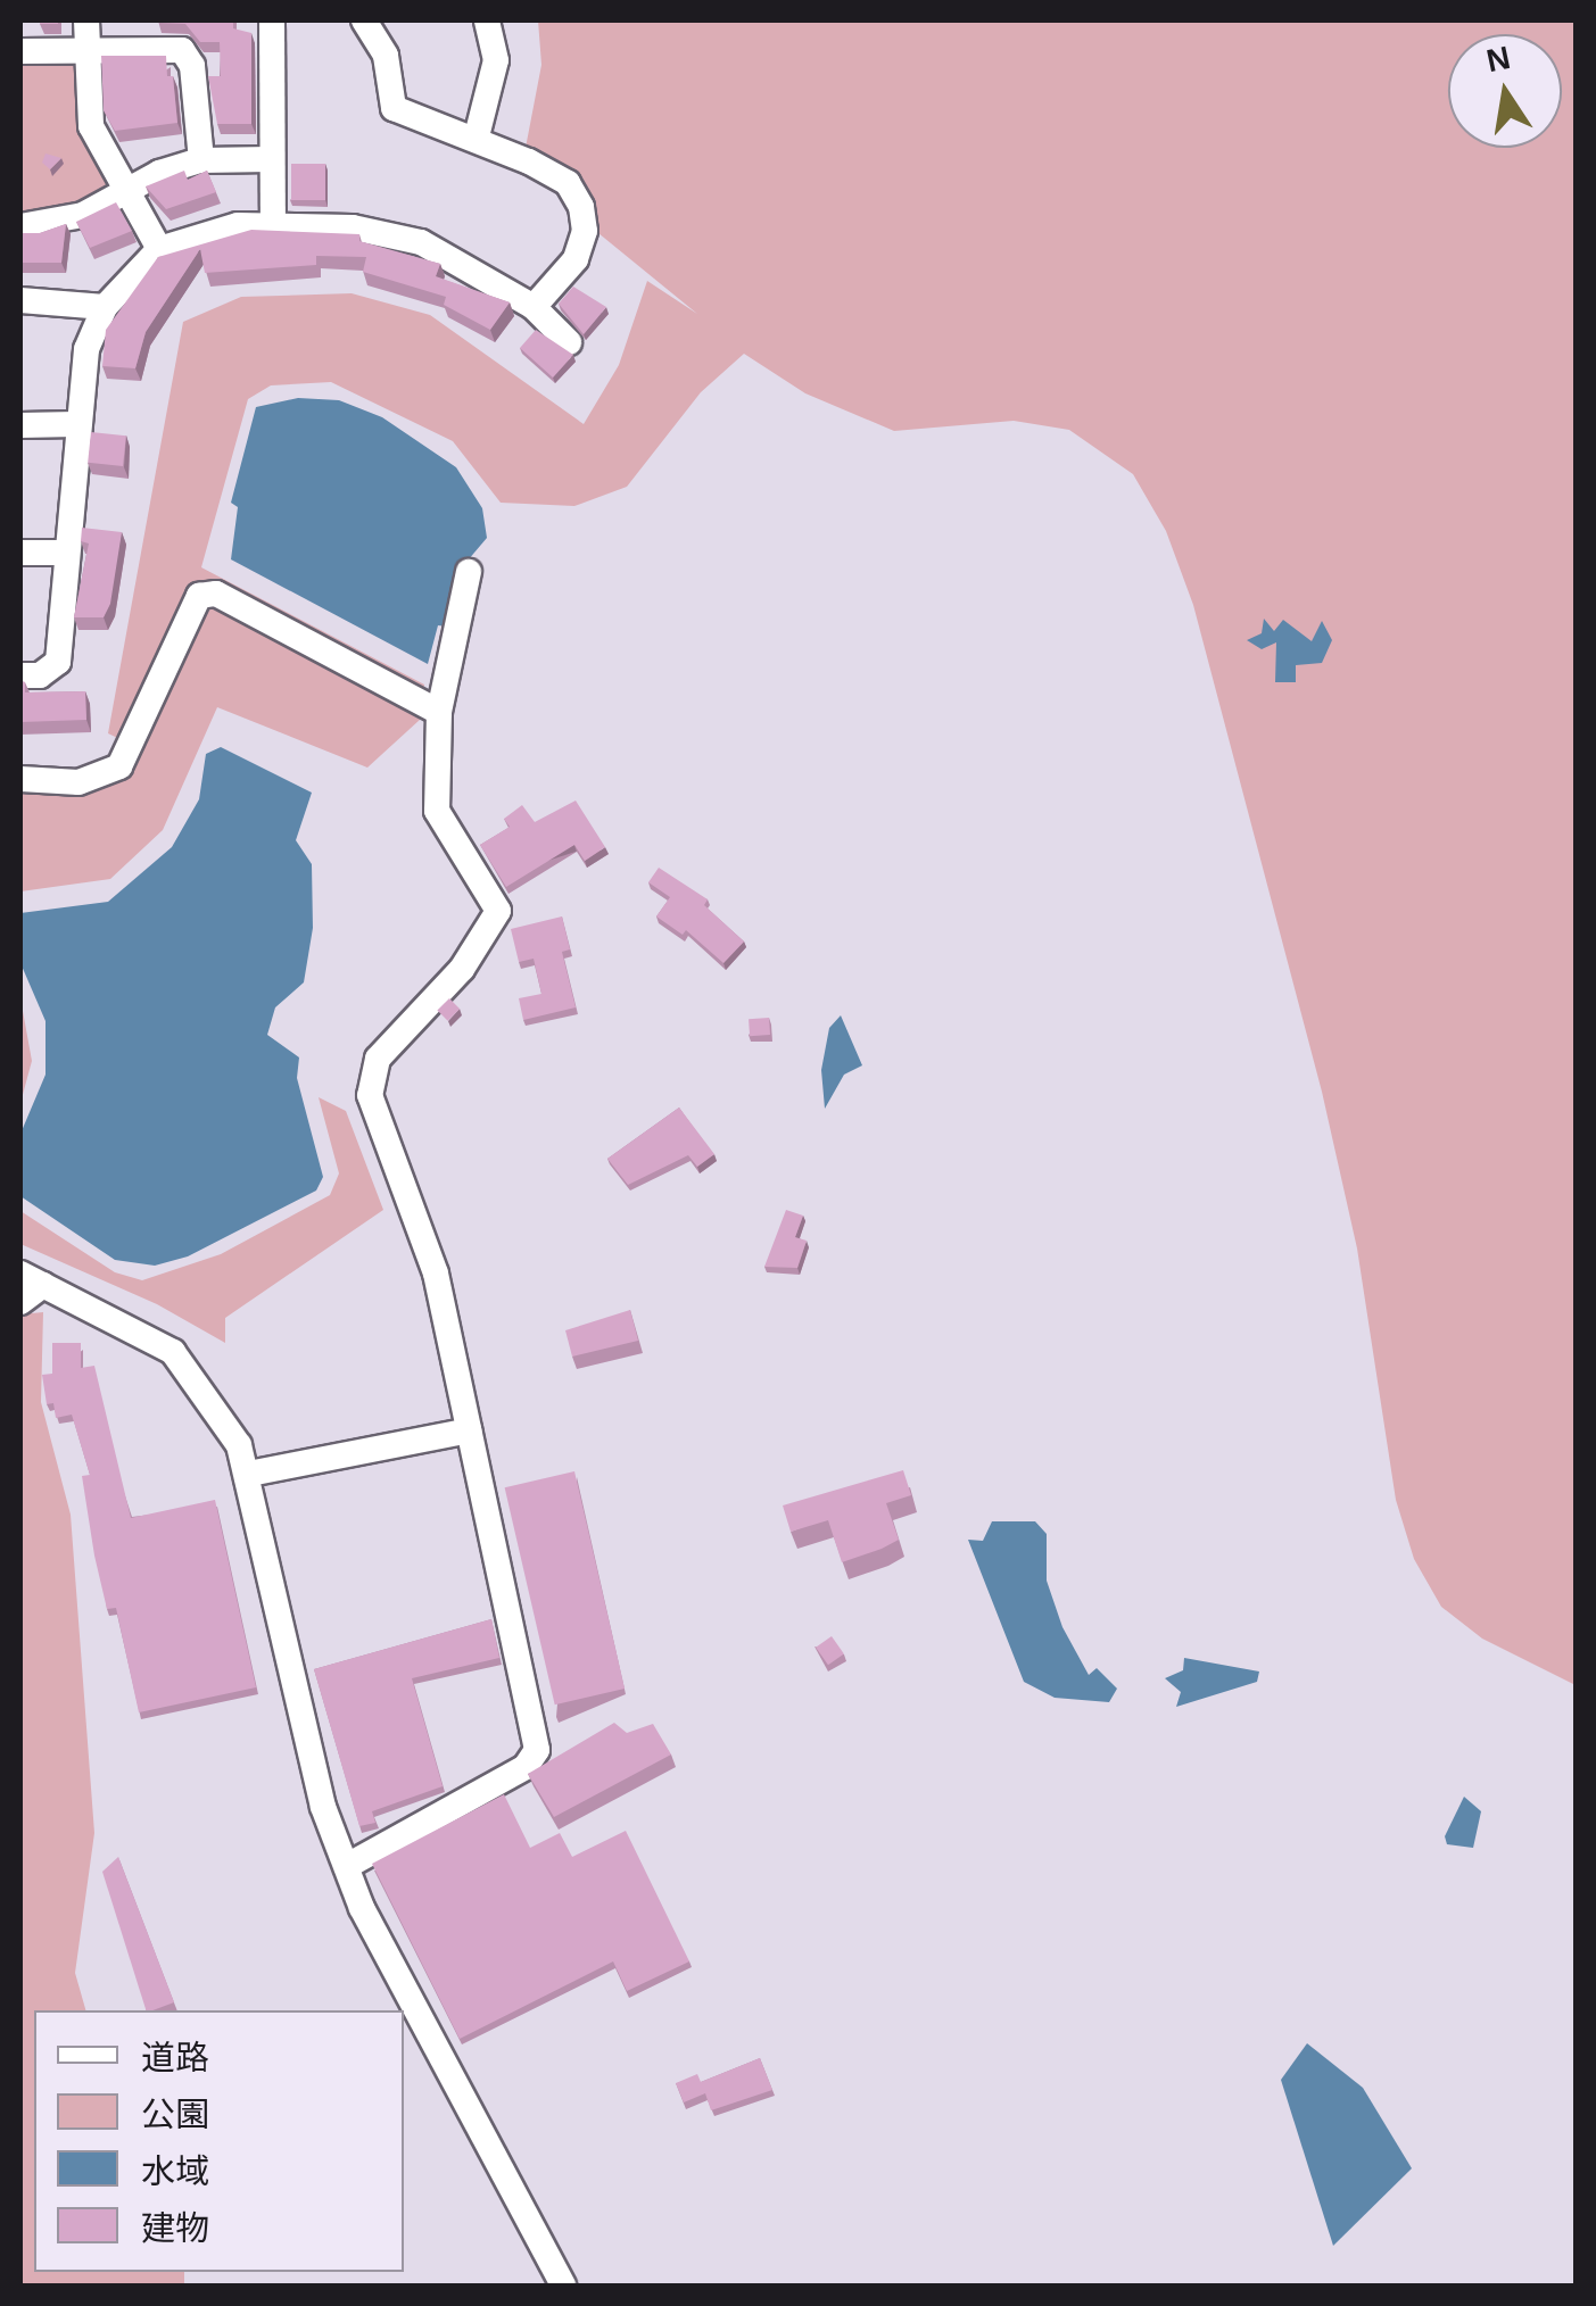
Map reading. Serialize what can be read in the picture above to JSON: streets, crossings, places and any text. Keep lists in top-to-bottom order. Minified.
{"legend":["道路","公園","水域","建物"],"north":"top"}
